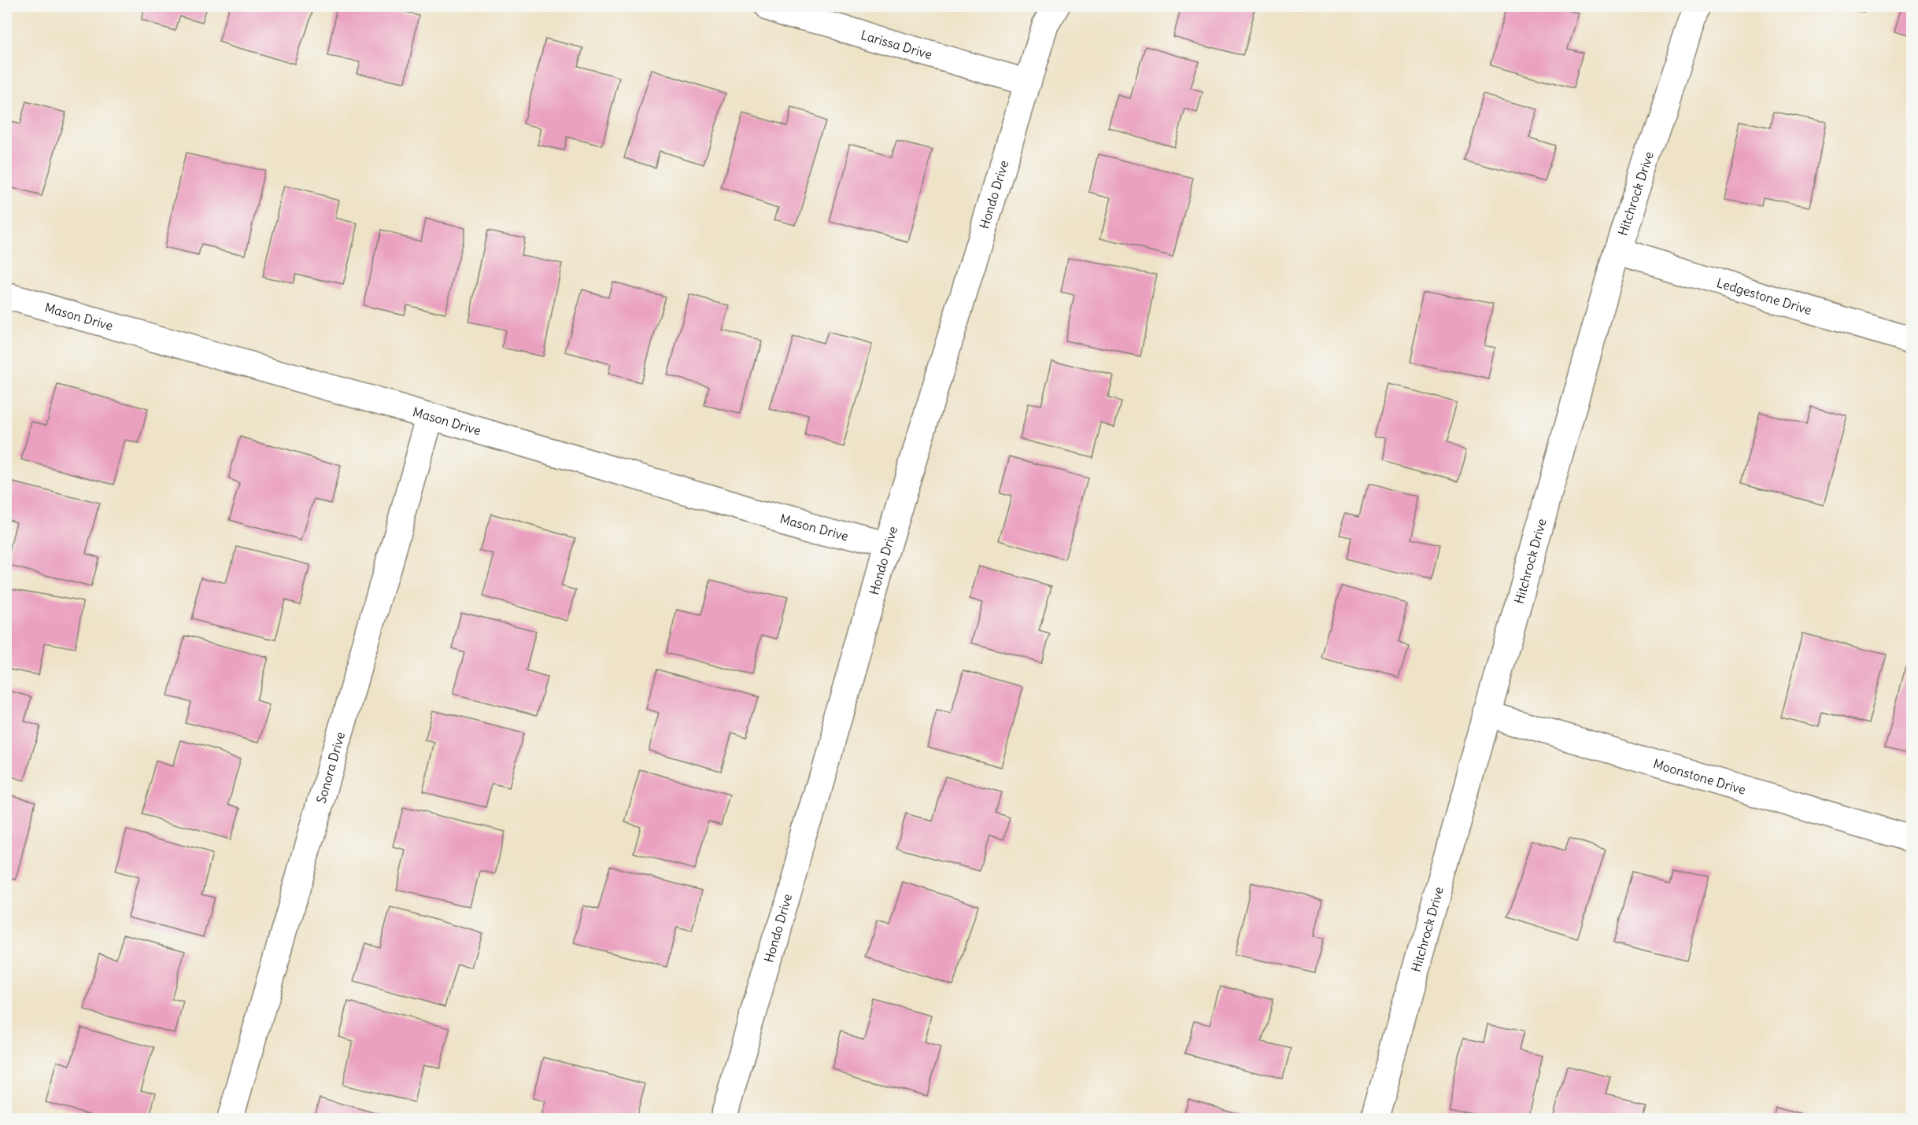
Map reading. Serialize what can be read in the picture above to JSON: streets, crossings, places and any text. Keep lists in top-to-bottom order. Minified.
{"streets":{"street":["Larissa Drive","Hitchrock Drive","Hondo Drive","Ledgestone Drive","Mason Drive","Sonora Drive","Moonstone Drive"]},"crossings":[["Larissa Drive","Hondo Drive"],["Hitchrock Drive","Ledgestone Drive"],["Hitchrock Drive","Moonstone Drive"],["Hondo Drive","Mason Drive"],["Mason Drive","Sonora Drive"]]}
